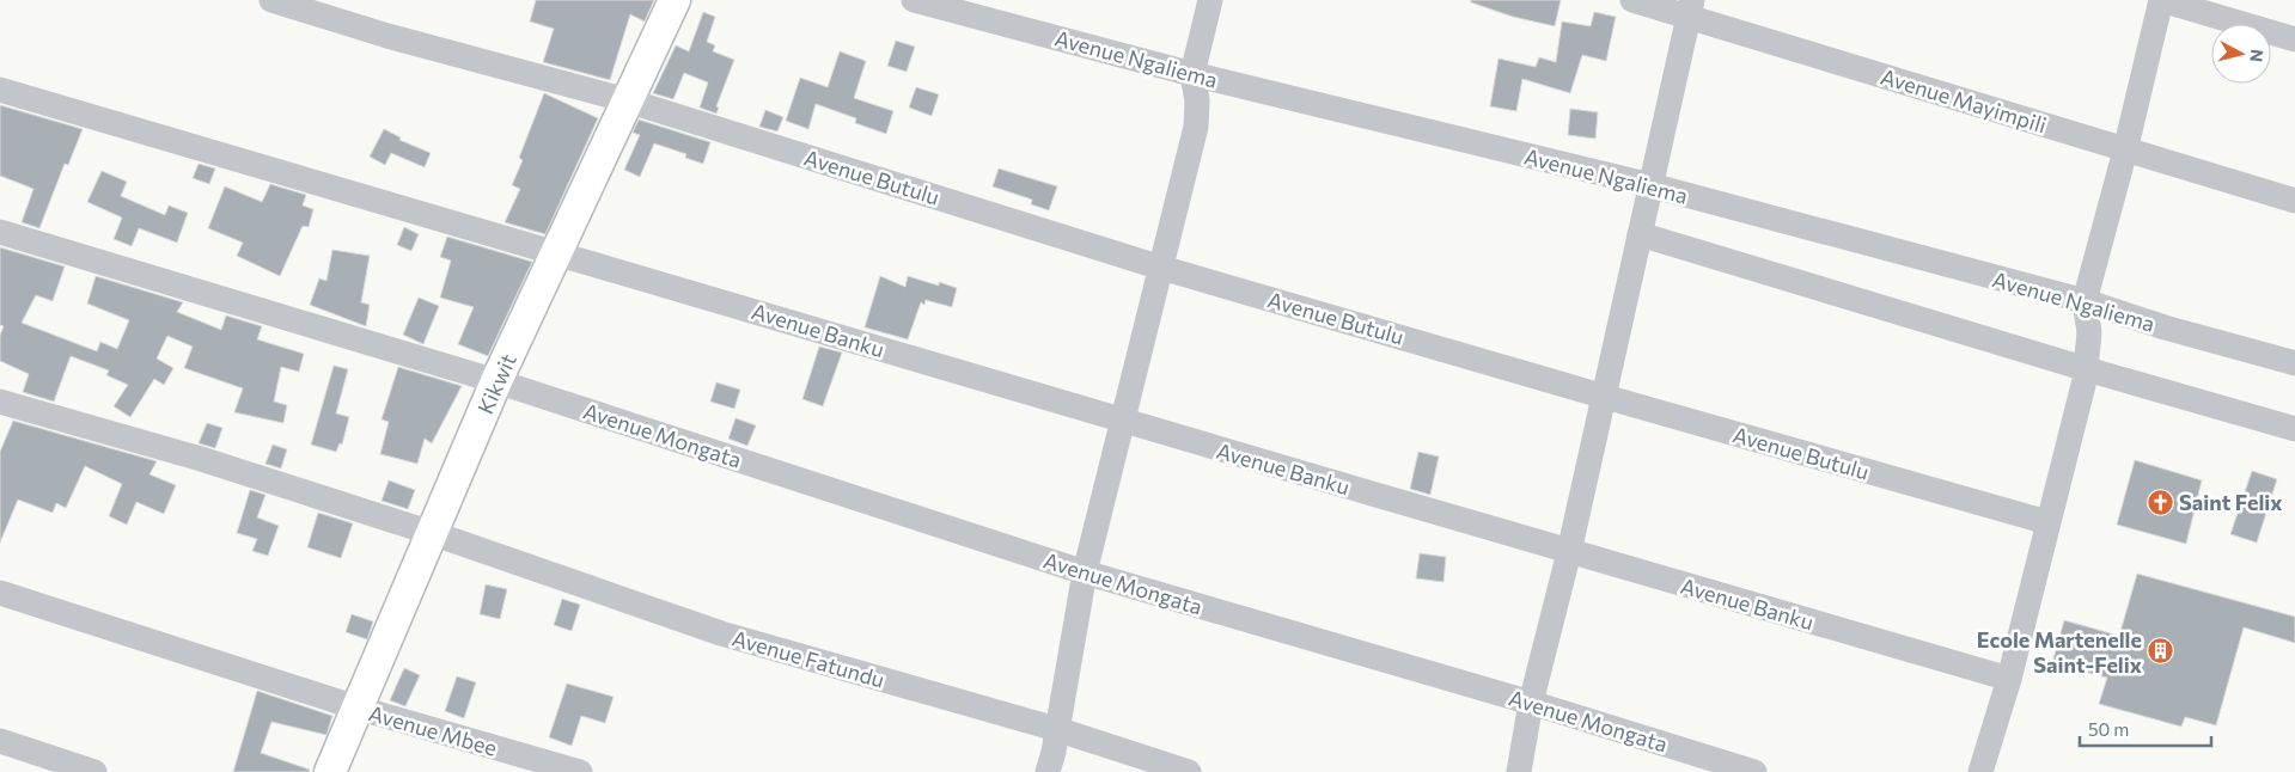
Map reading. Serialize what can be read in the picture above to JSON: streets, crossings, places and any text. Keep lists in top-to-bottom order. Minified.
{"streets":{"main road":["Kikwit"],"street":["Avenue Ngaliema","Avenue Mayimpili","Avenue Butulu","Avenue Banku","Avenue Mongata","Avenue Fatundu","Avenue Mbee"]},"crossings":[["Avenue Butulu","Kikwit"],["Avenue Banku","Kikwit"],["Kikwit","Avenue Mongata"],["Kikwit","Avenue Fatundu"],["Kikwit","Avenue Mbee"]],"places":{"church":["Saint Felix"],"building":["Ecole Martenelle Saint-Felix"]},"scale_bar":"50 m","north":"right"}
